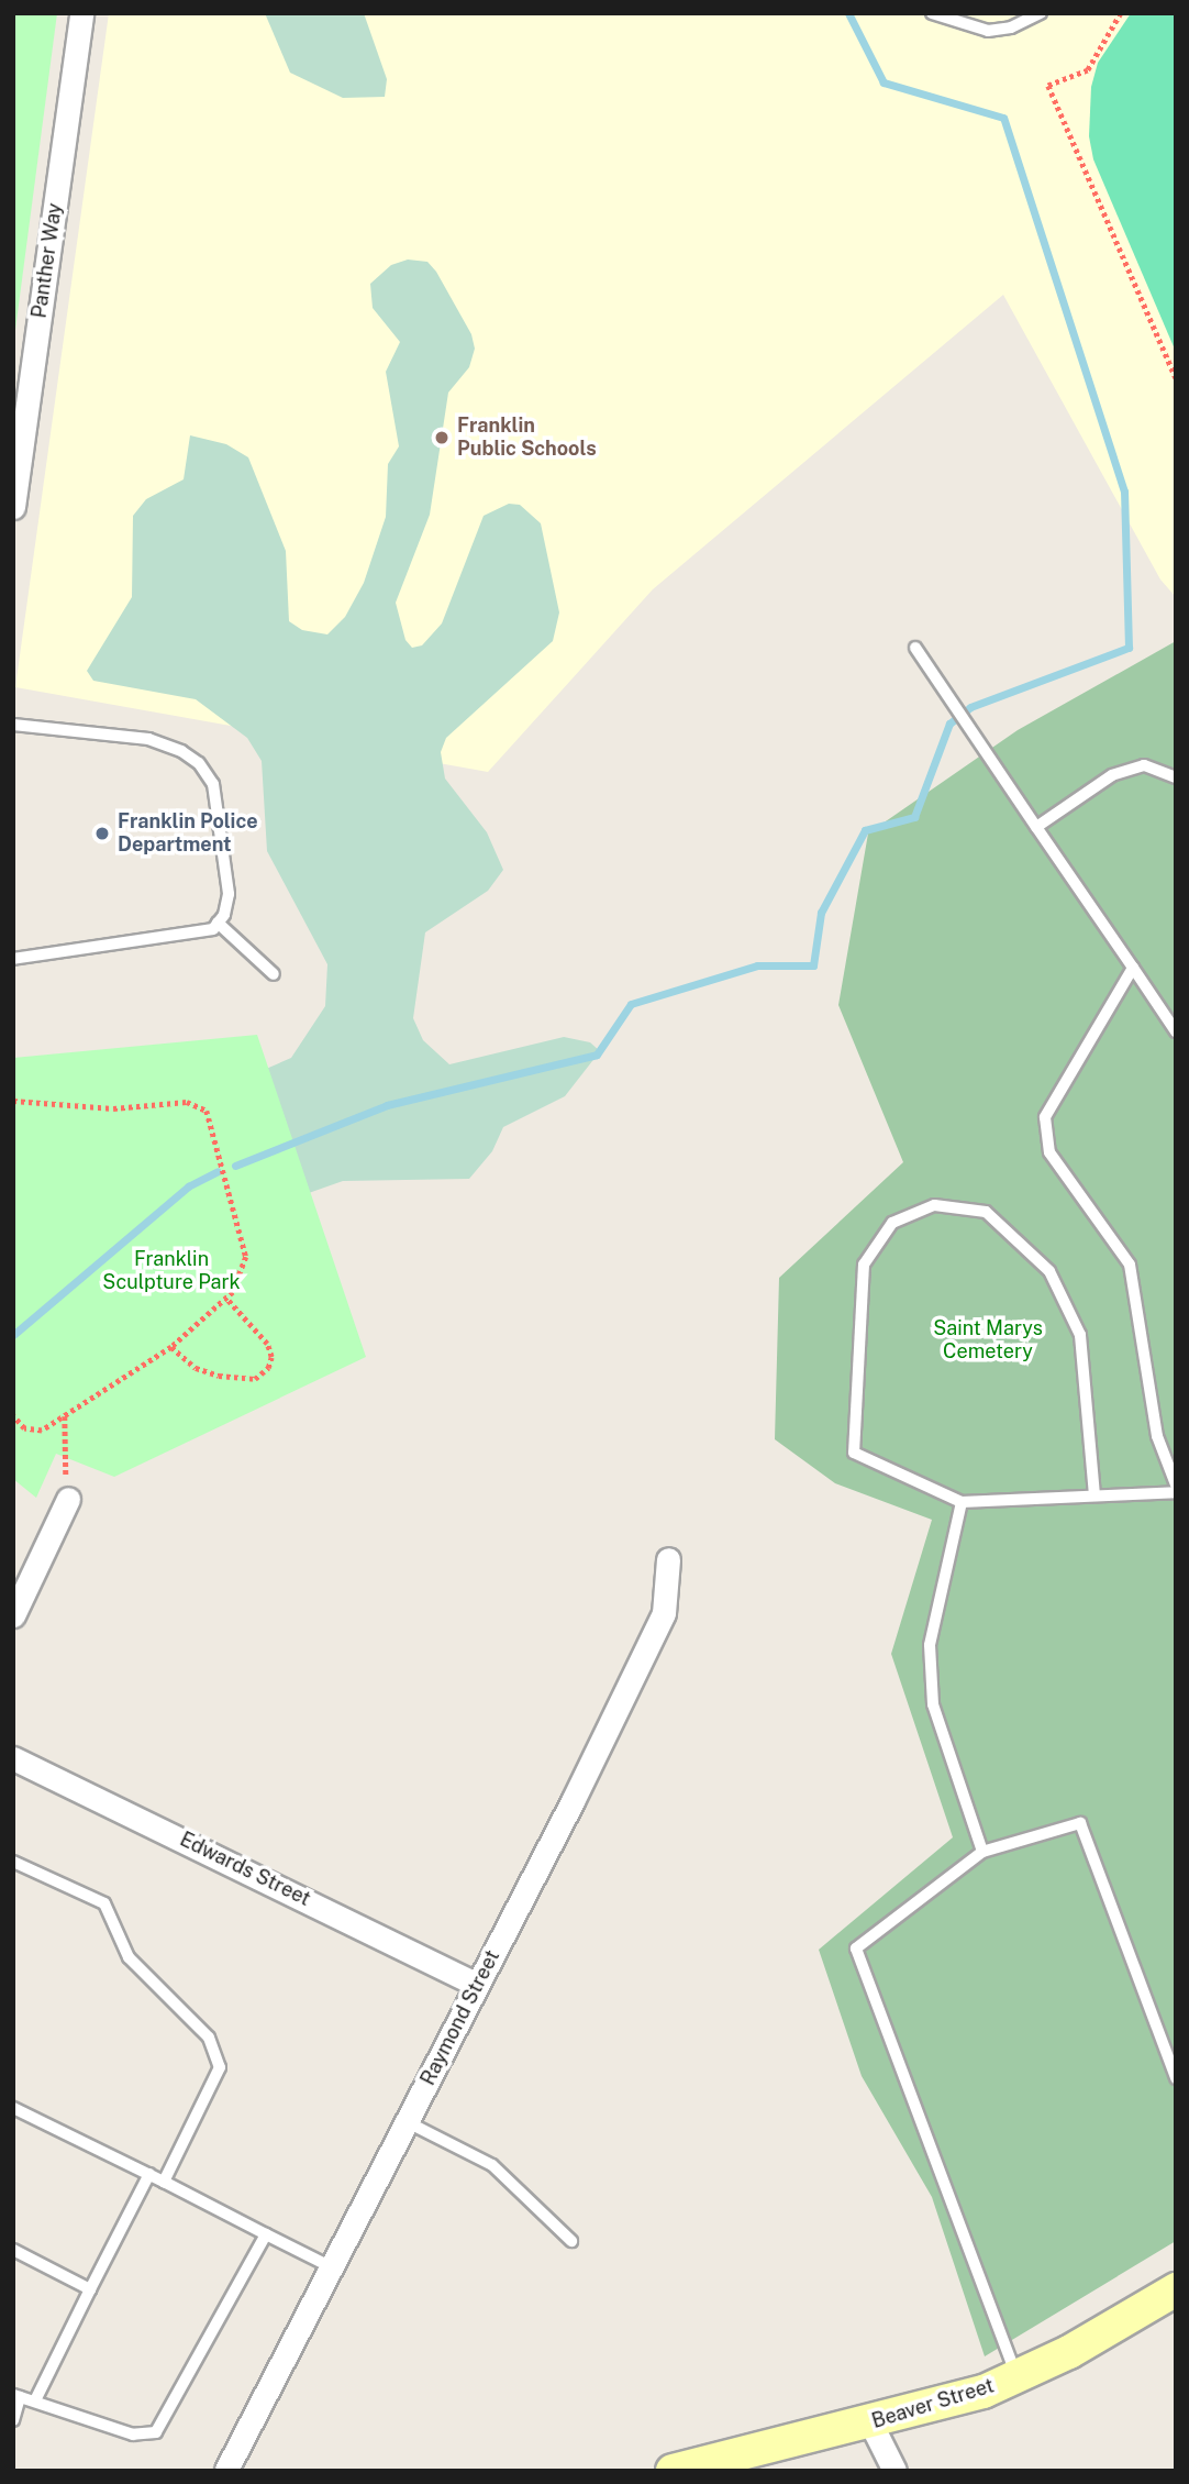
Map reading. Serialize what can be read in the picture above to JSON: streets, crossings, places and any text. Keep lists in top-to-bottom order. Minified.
{"streets":{"main road":["Beaver Street"],"street":["Panther Way","Edwards Street","Raymond Street"]},"crossings":[["Edwards Street","Raymond Street"]],"parks":["Franklin Sculpture Park","Saint Marys Cemetery"],"places":["Franklin Public Schools","Franklin Police Department"]}
